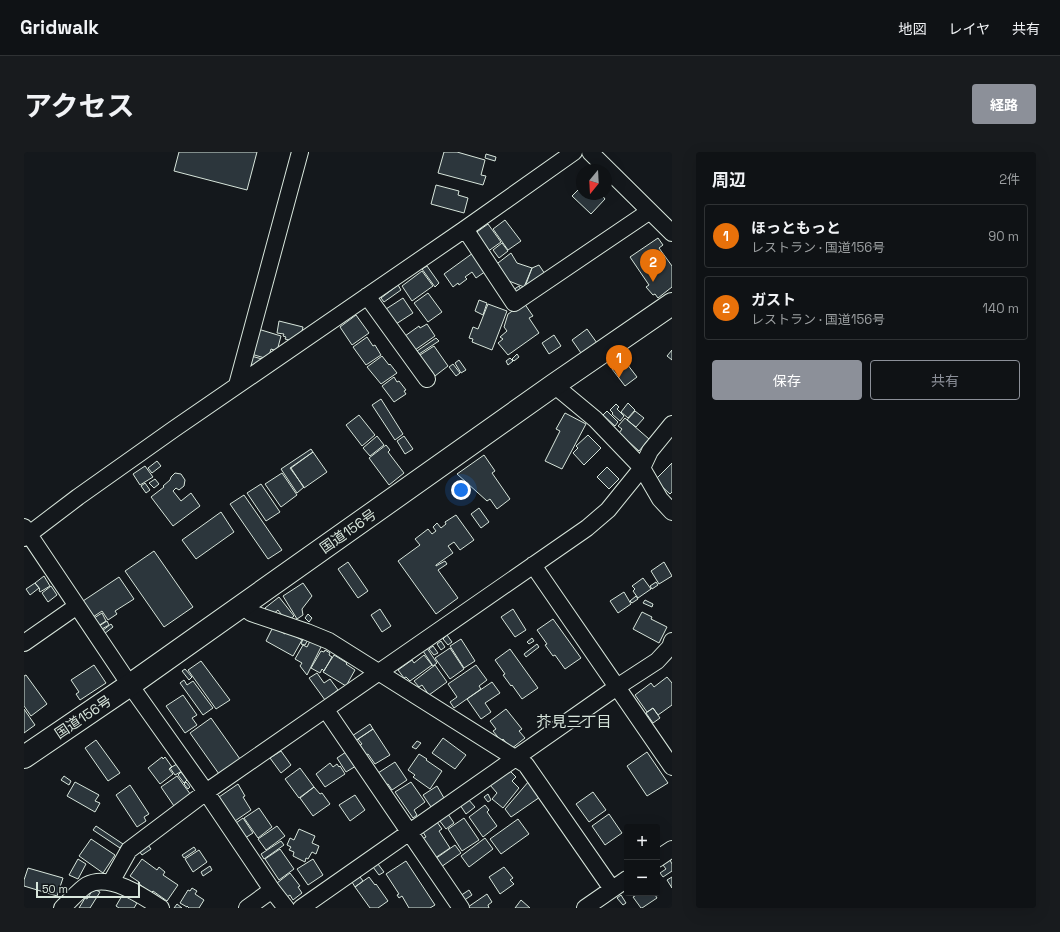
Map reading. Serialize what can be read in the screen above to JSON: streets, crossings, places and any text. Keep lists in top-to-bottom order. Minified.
{"streets":{"highway":["国道156号"]},"districts":["芥見三丁目"],"scale_bar":"50 m","north":"bottom","page":{"header":"Gridwalk","nav":["地図","レイヤ","共有"],"title":"アクセス","buttons":["経路",["保存","共有"]],"heading":["周辺","2件"],"list":[{"mark":"1","name":"ほっともっと","note":"レストラン · 国道156号","value":"90 m"},{"mark":"2","name":"ガスト","note":"レストラン · 国道156号","value":"140 m"}],"pins":["2","1"],"map_buttons":["+","−"],"scale":"50 m"}}
